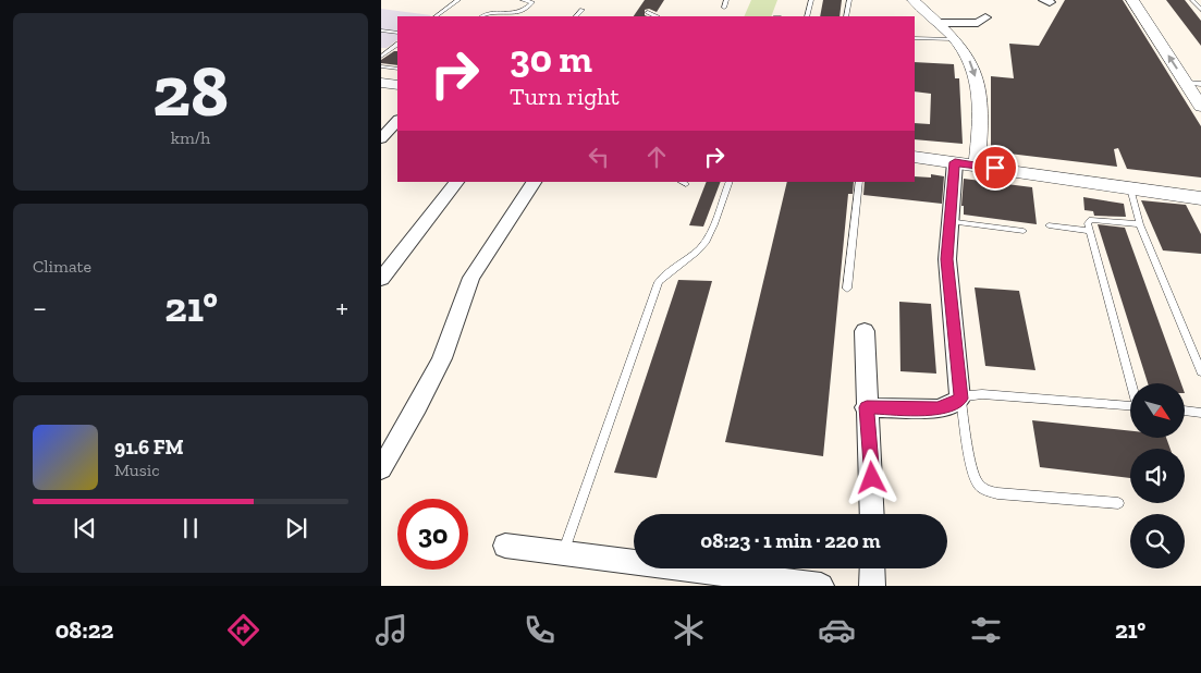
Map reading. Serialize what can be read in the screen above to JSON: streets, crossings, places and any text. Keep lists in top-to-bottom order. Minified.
{"north":"bottom right","page":{"tile":[["28","km/h"],"Climate"],"turn":["30 m","Turn right"],"heat":["−","21°","+"],"song":["91.6 FM","Music"],"limit":"30","trip":"08:23 · 1 min · 220 m","tabs":["08:22","21°"]}}
